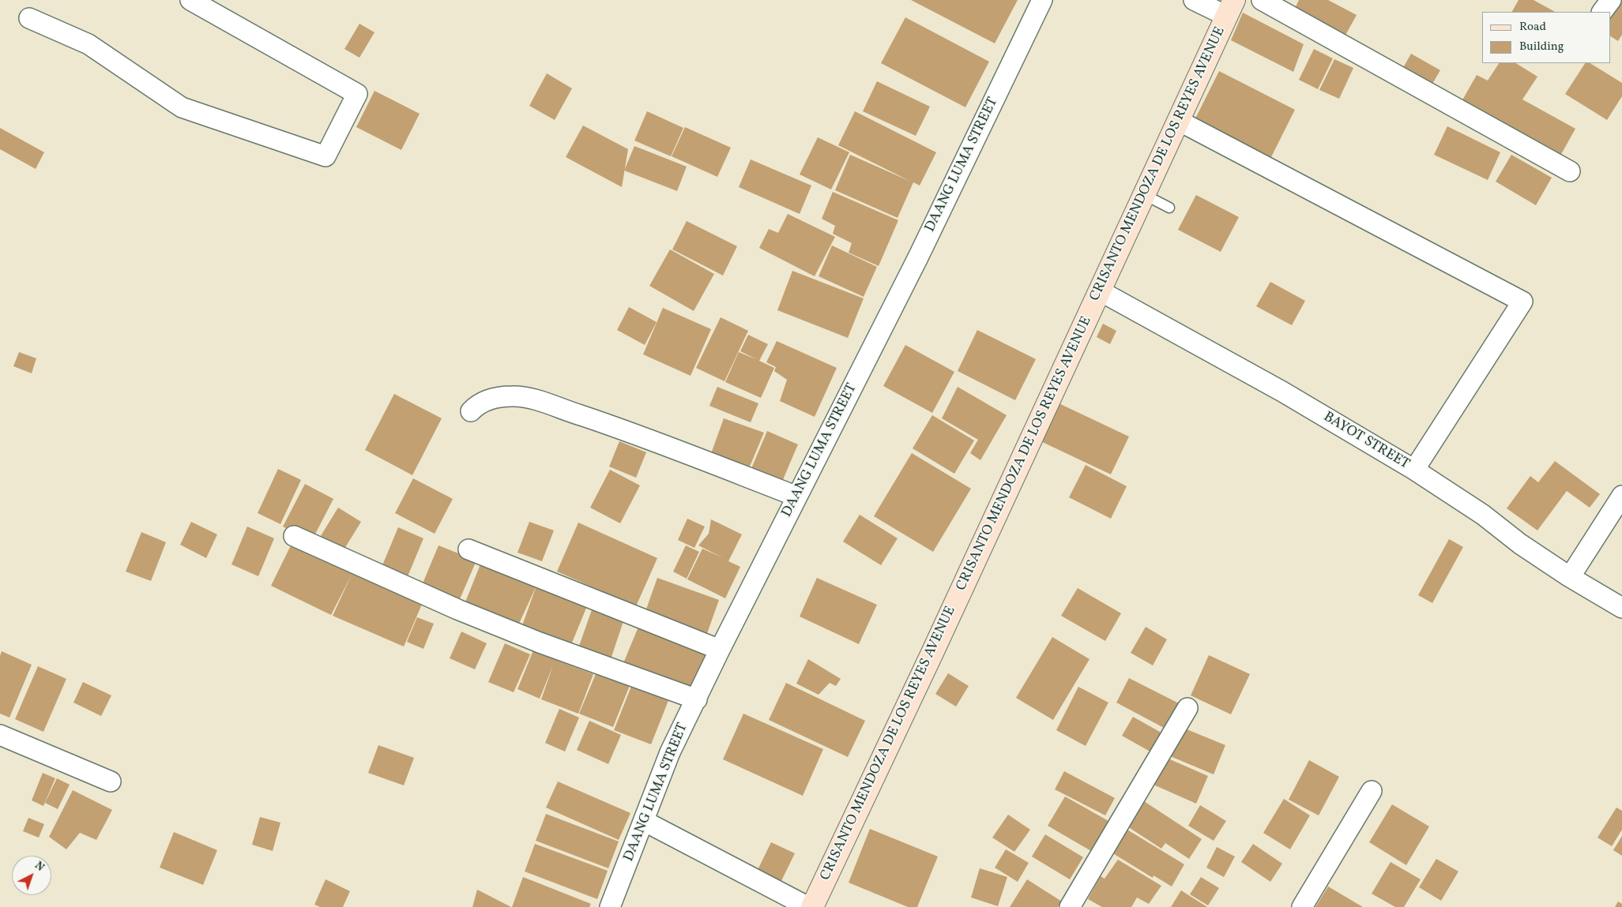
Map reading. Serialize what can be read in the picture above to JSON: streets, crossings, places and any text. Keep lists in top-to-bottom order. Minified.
{"streets":{"main road":["CRISANTO MENDOZA DE LOS REYES AVENUE"],"street":["DAANG LUMA STREET","BAYOT STREET"]},"crossings":[["CRISANTO MENDOZA DE LOS REYES AVENUE","BAYOT STREET"]],"legend":["Road","Building"],"north":"top right"}
